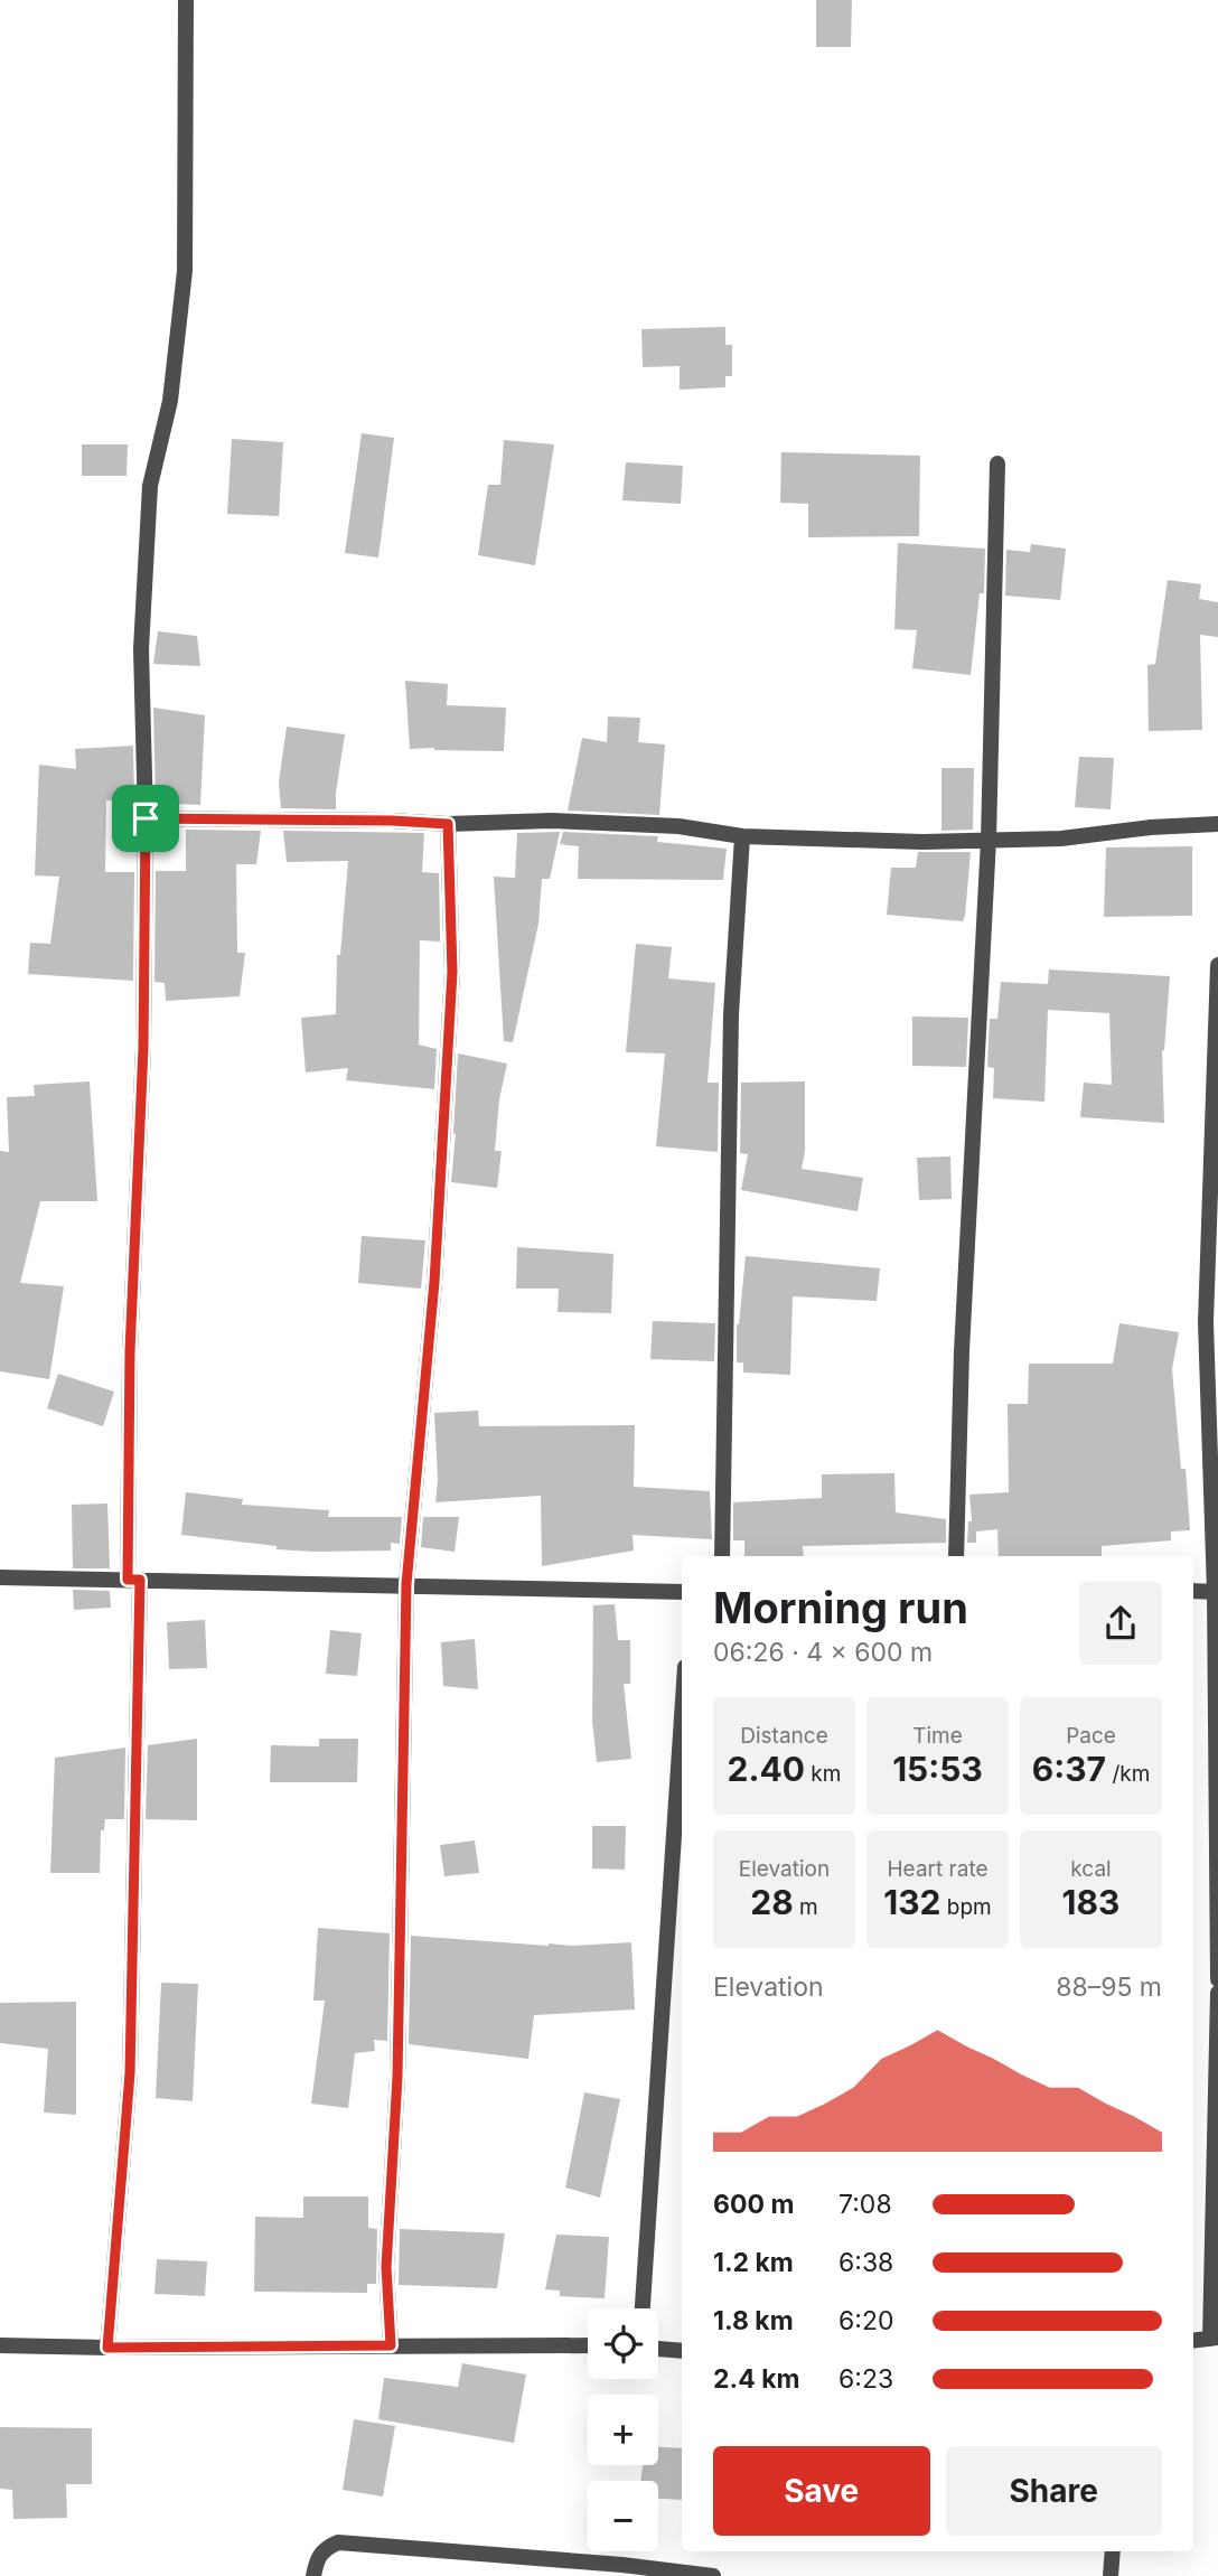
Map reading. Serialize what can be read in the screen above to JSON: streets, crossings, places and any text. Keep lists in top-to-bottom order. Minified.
{"page":{"heading":["Morning run","06:26 · 4 × 600 m"],"stats":[["Distance","2.40 km"],["Time","15:53"],["Pace","6:37 /km"],["Elevation","28 m"],["Heart rate","132 bpm"],["kcal","183"]],"chart":["Elevation","88–95 m"],"list":[{"name":"600 m","note":"7:08"},{"name":"1.2 km","note":"6:38"},{"name":"1.8 km","note":"6:20"},{"name":"2.4 km","note":"6:23"}],"map_buttons":["+","−"],"buttons":["Save","Share"]}}
